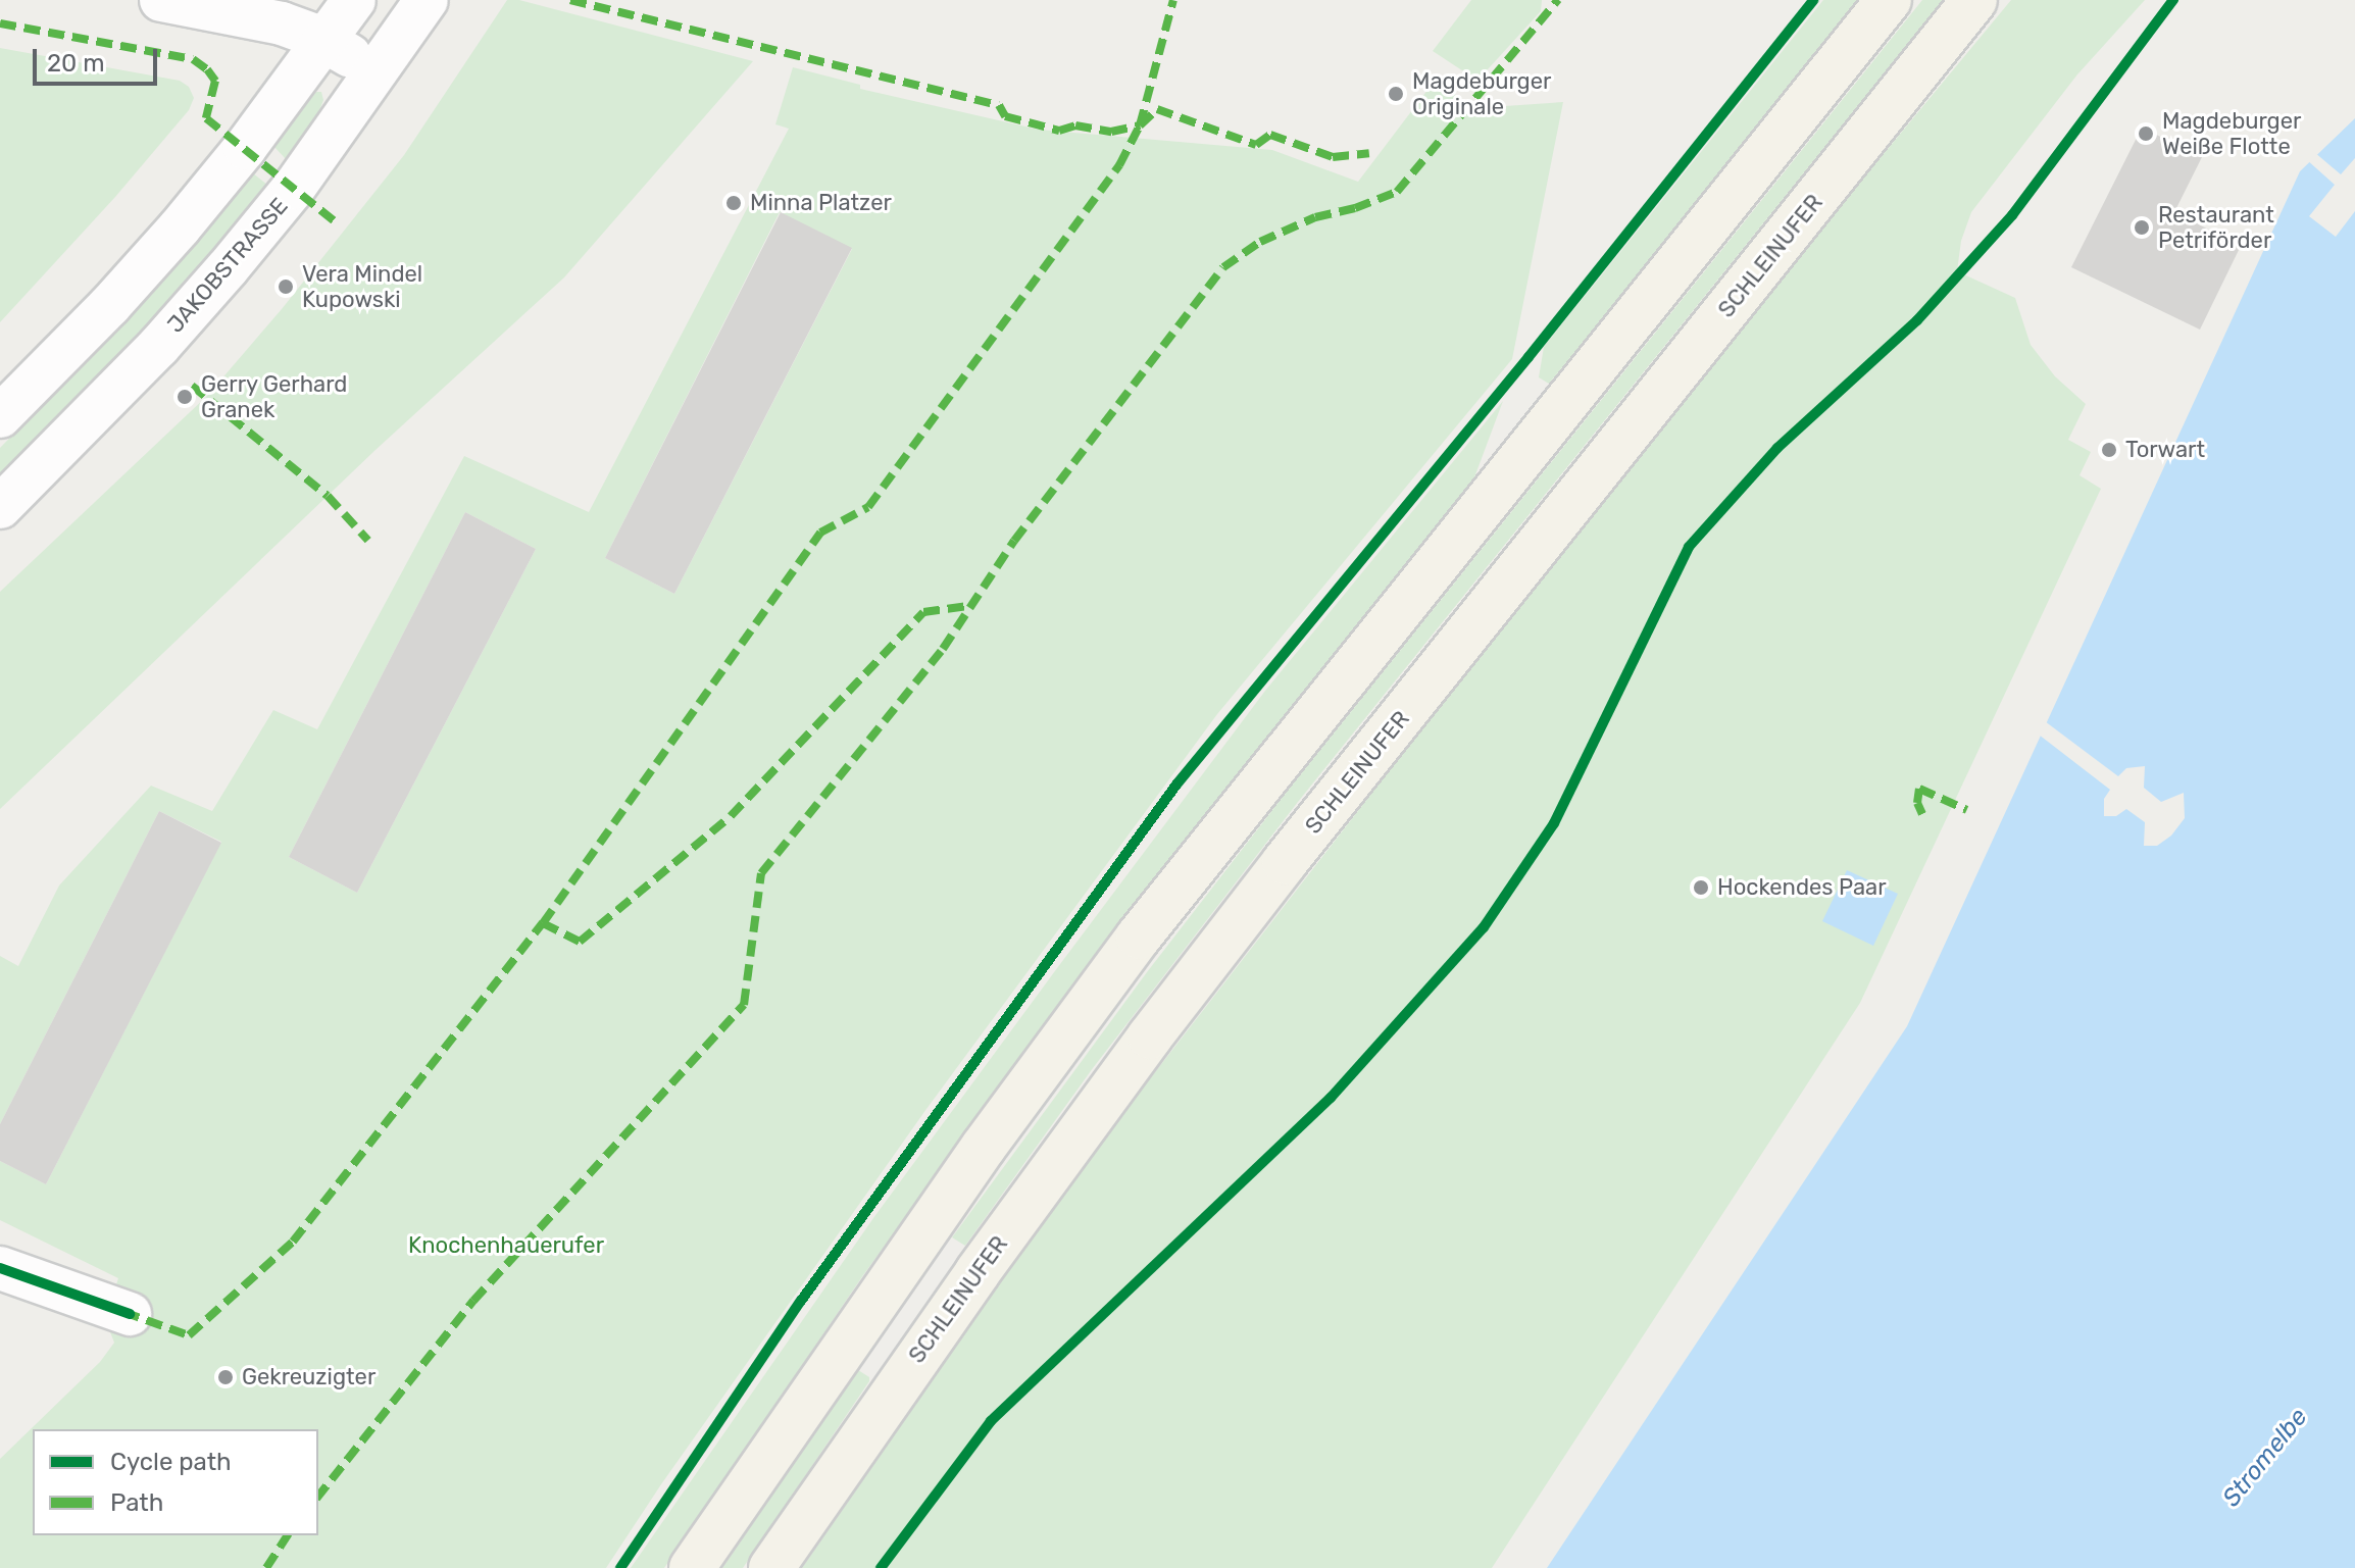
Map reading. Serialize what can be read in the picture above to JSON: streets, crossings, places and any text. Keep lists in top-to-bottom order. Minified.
{"streets":{"main road":["SCHLEINUFER"],"street":["JAKOBSTRASSE"]},"water":["Stromelbe"],"parks":["Knochenhauerufer"],"places":["Magdeburger Originale","Magdeburger Weiße Flotte","Minna Platzer","Restaurant Petriförder","Vera Mindel Kupowski","Gerry Gerhard Granek","Torwart","Hockendes Paar","Gekreuzigter"],"legend":["Cycle path","Path"],"scale_bar":"20 m"}
